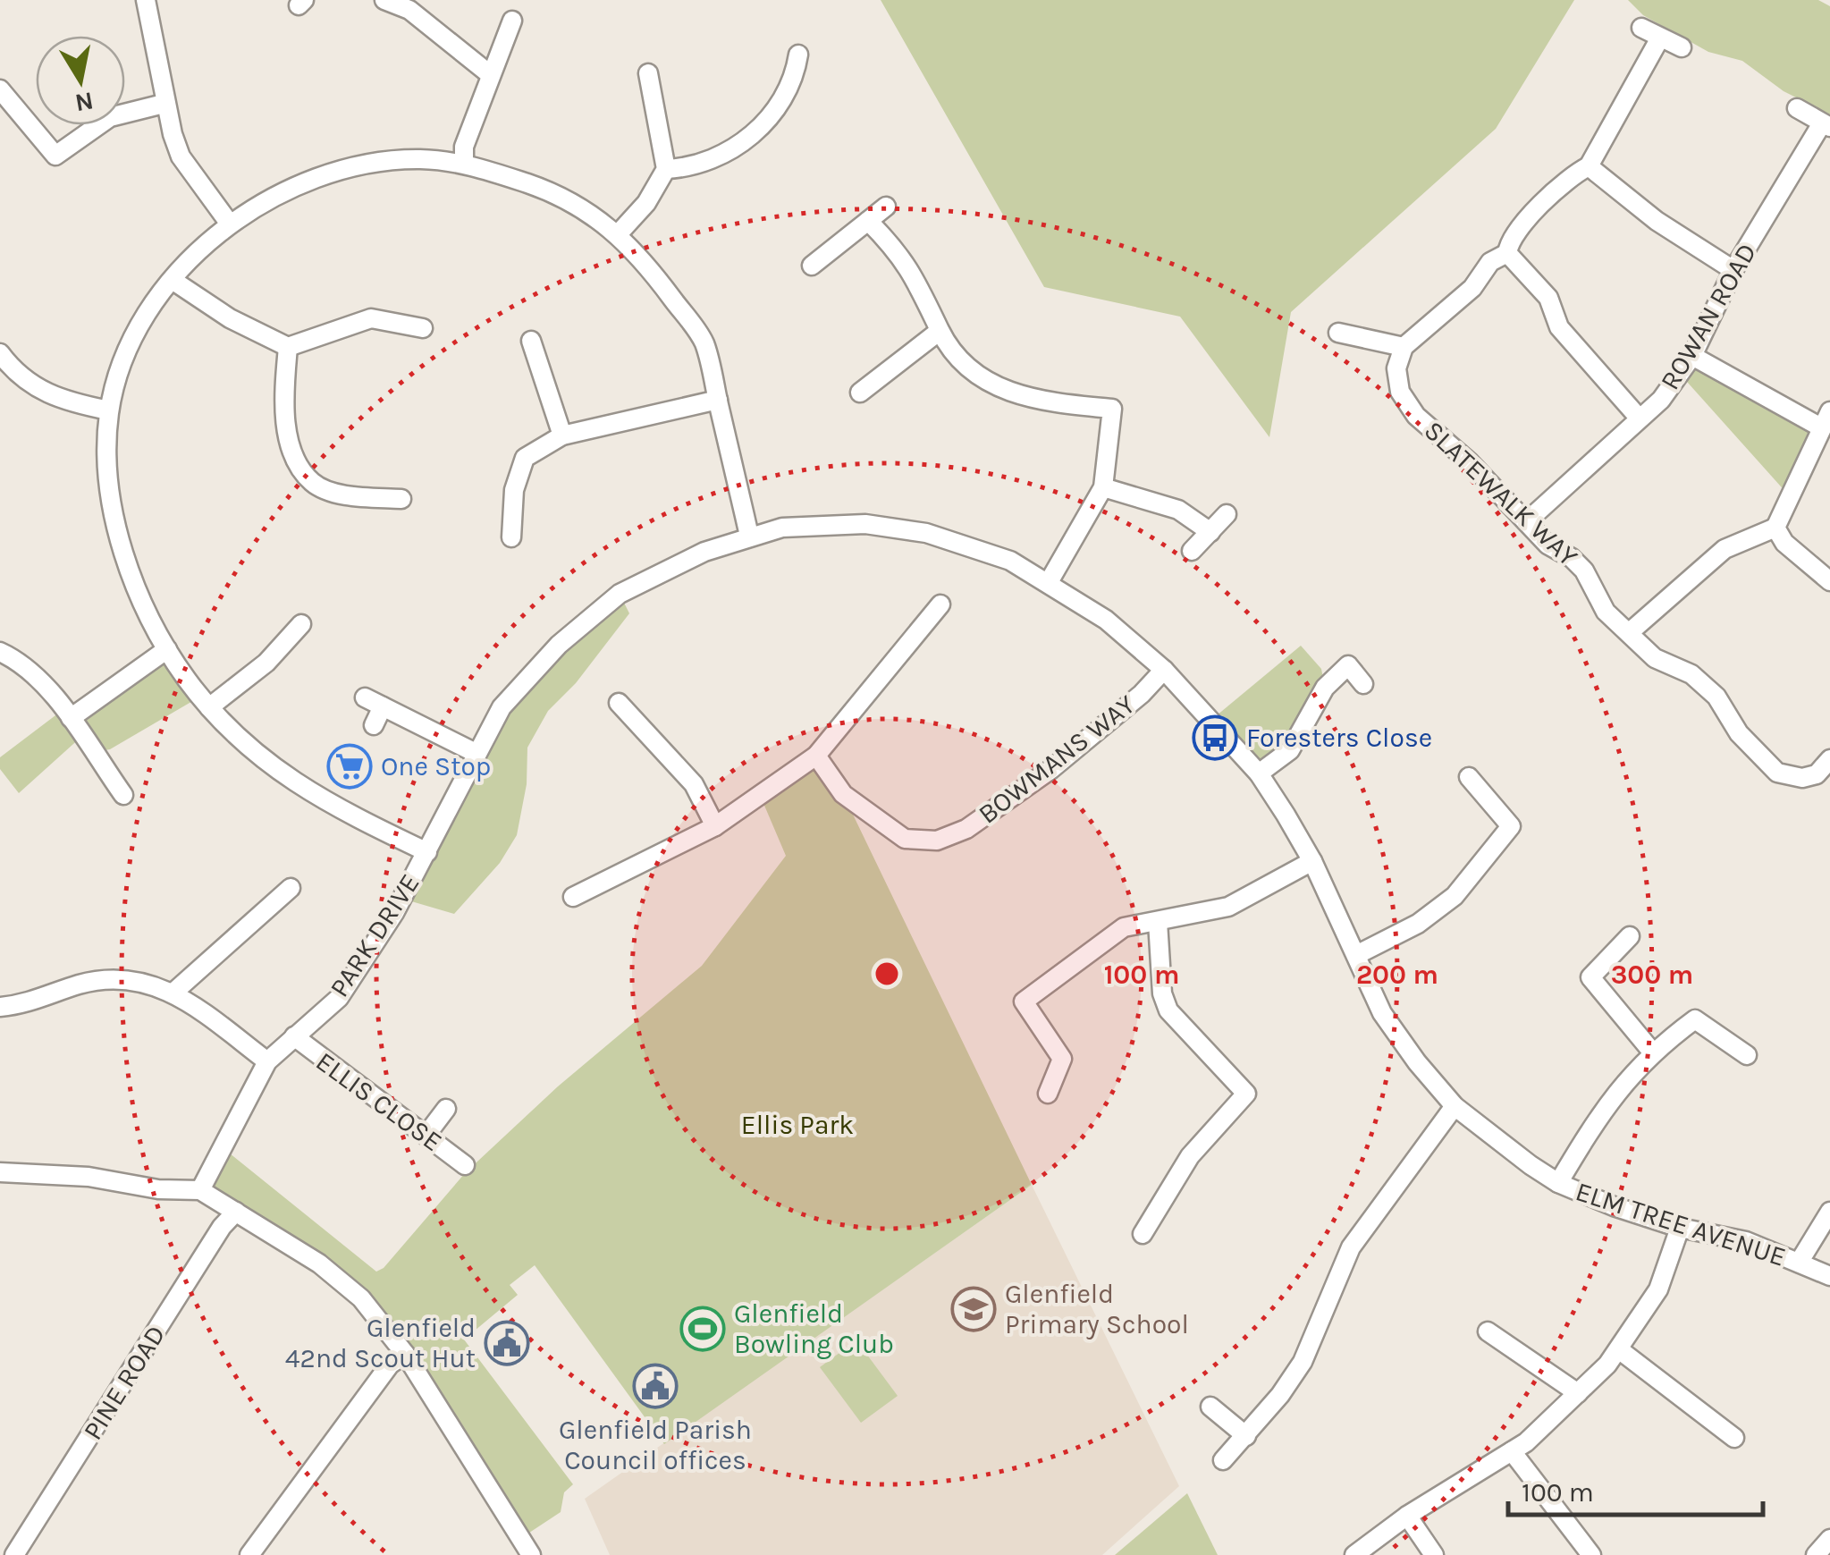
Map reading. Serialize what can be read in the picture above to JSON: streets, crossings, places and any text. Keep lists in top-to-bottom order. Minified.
{"streets":{"street":["ROWAN ROAD","SLATEWALK WAY","BOWMANS WAY","PARK DRIVE","ELLIS CLOSE","ELM TREE AVENUE","PINE ROAD"]},"crossings":[["ROWAN ROAD","SLATEWALK WAY"],["BOWMANS WAY","ELM TREE AVENUE"],["PARK DRIVE","ELLIS CLOSE"],["PARK DRIVE","ELM TREE AVENUE"]],"parks":["Ellis Park"],"places":{"bus stop":["Foresters Close"],"supermarket":["One Stop"],"school or university":["Glenfield Primary School"],"sports":["Glenfield Bowling Club"],"public building":["Glenfield 42nd Scout Hut","Glenfield Parish Council offices"]},"scale_bar":"100 m","north":"bottom","rings":["100 m","200 m","300 m"]}
